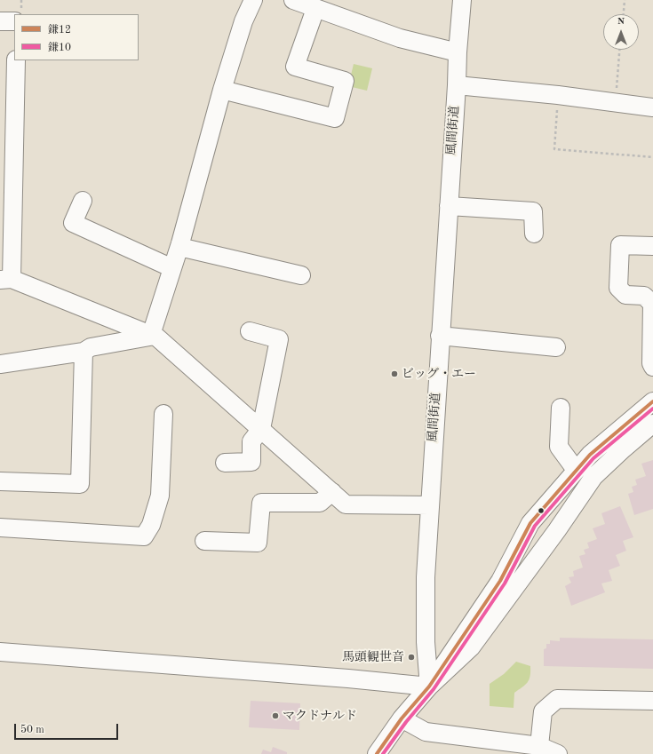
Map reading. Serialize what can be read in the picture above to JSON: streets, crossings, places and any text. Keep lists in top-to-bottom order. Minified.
{"streets":{"street":["風間街道"]},"places":["ビッグ・エー","馬頭観世音","マクドナルド"],"lines":["transit line 鎌12","transit line 鎌10"],"legend":["鎌12","鎌10"],"scale_bar":"50 m","north":"top"}
